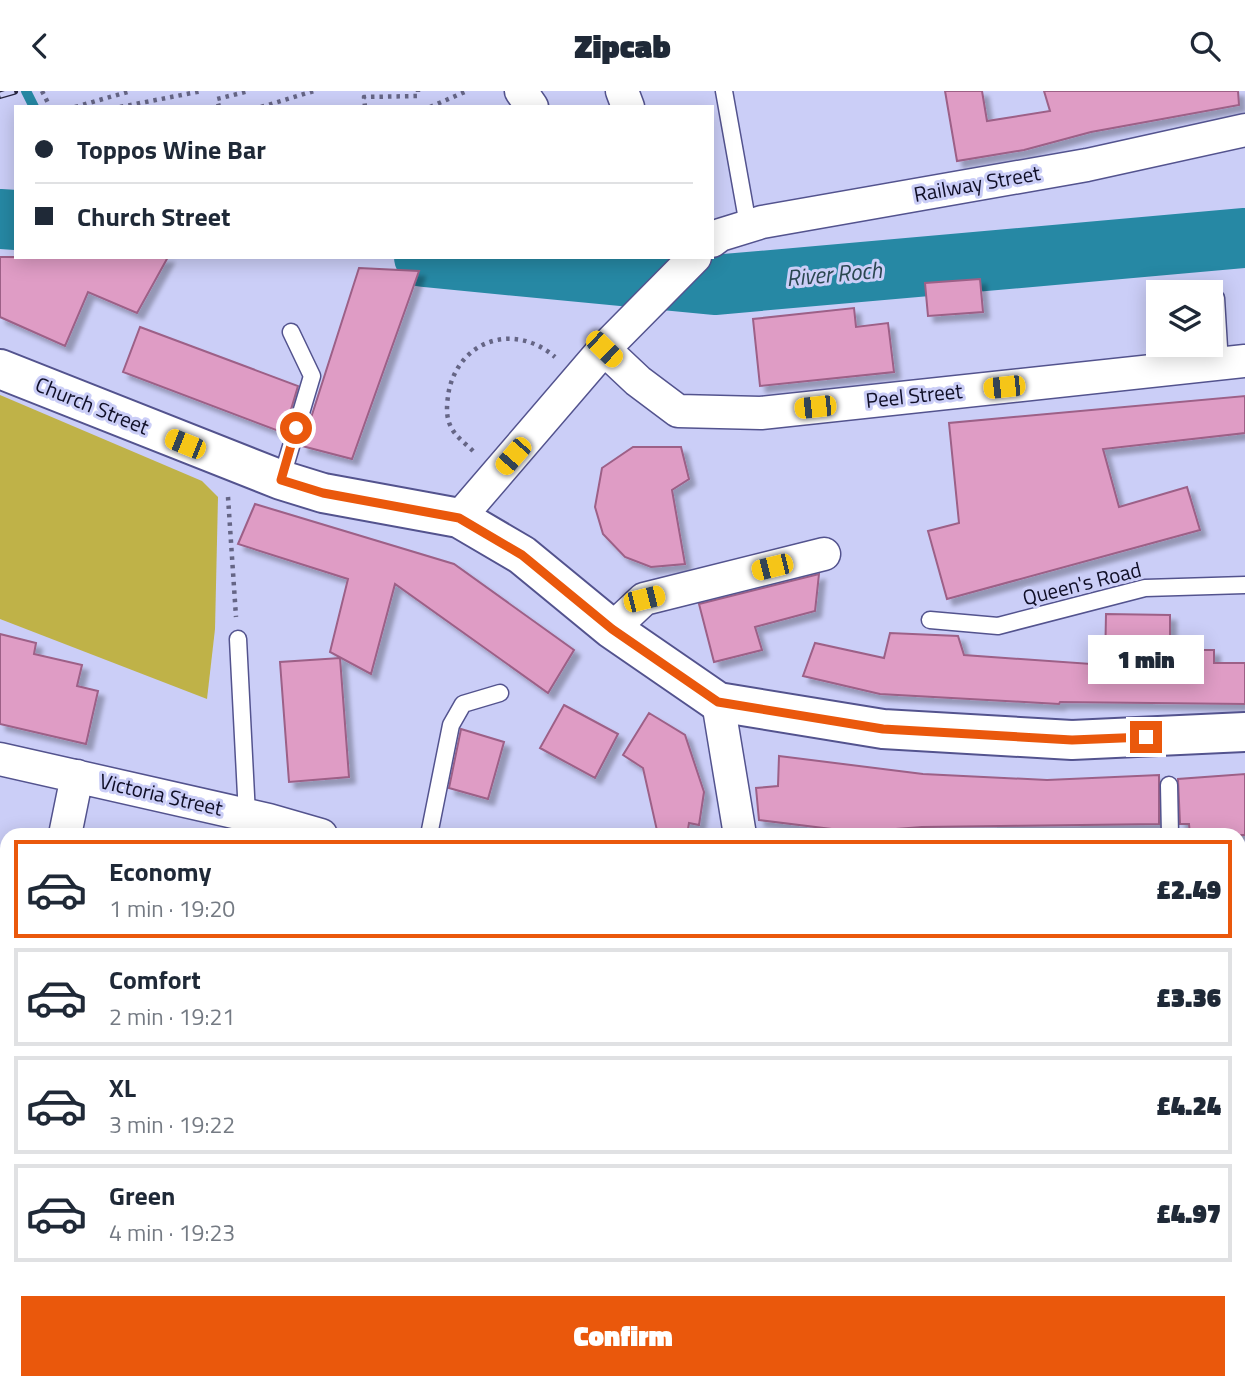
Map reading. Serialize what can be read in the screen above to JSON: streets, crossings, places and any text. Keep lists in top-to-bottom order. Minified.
{"streets":{"highway":["Church Street"],"street":["Railway Street","Peel Street","Victoria Street"],"lane":["Queen's Road"]},"water":["River Roch"],"page":{"header":"Zipcab","banner":["Toppos Wine Bar","Church Street"],"bubble":"1 min","list":[{"name":"Economy","note":"1 min · 19:20","value":"£2.49"},{"name":"Comfort","note":"2 min · 19:21","value":"£3.36"},{"name":"XL","note":"3 min · 19:22","value":"£4.24"},{"name":"Green","note":"4 min · 19:23","value":"£4.97"}],"buttons":"Confirm"}}
